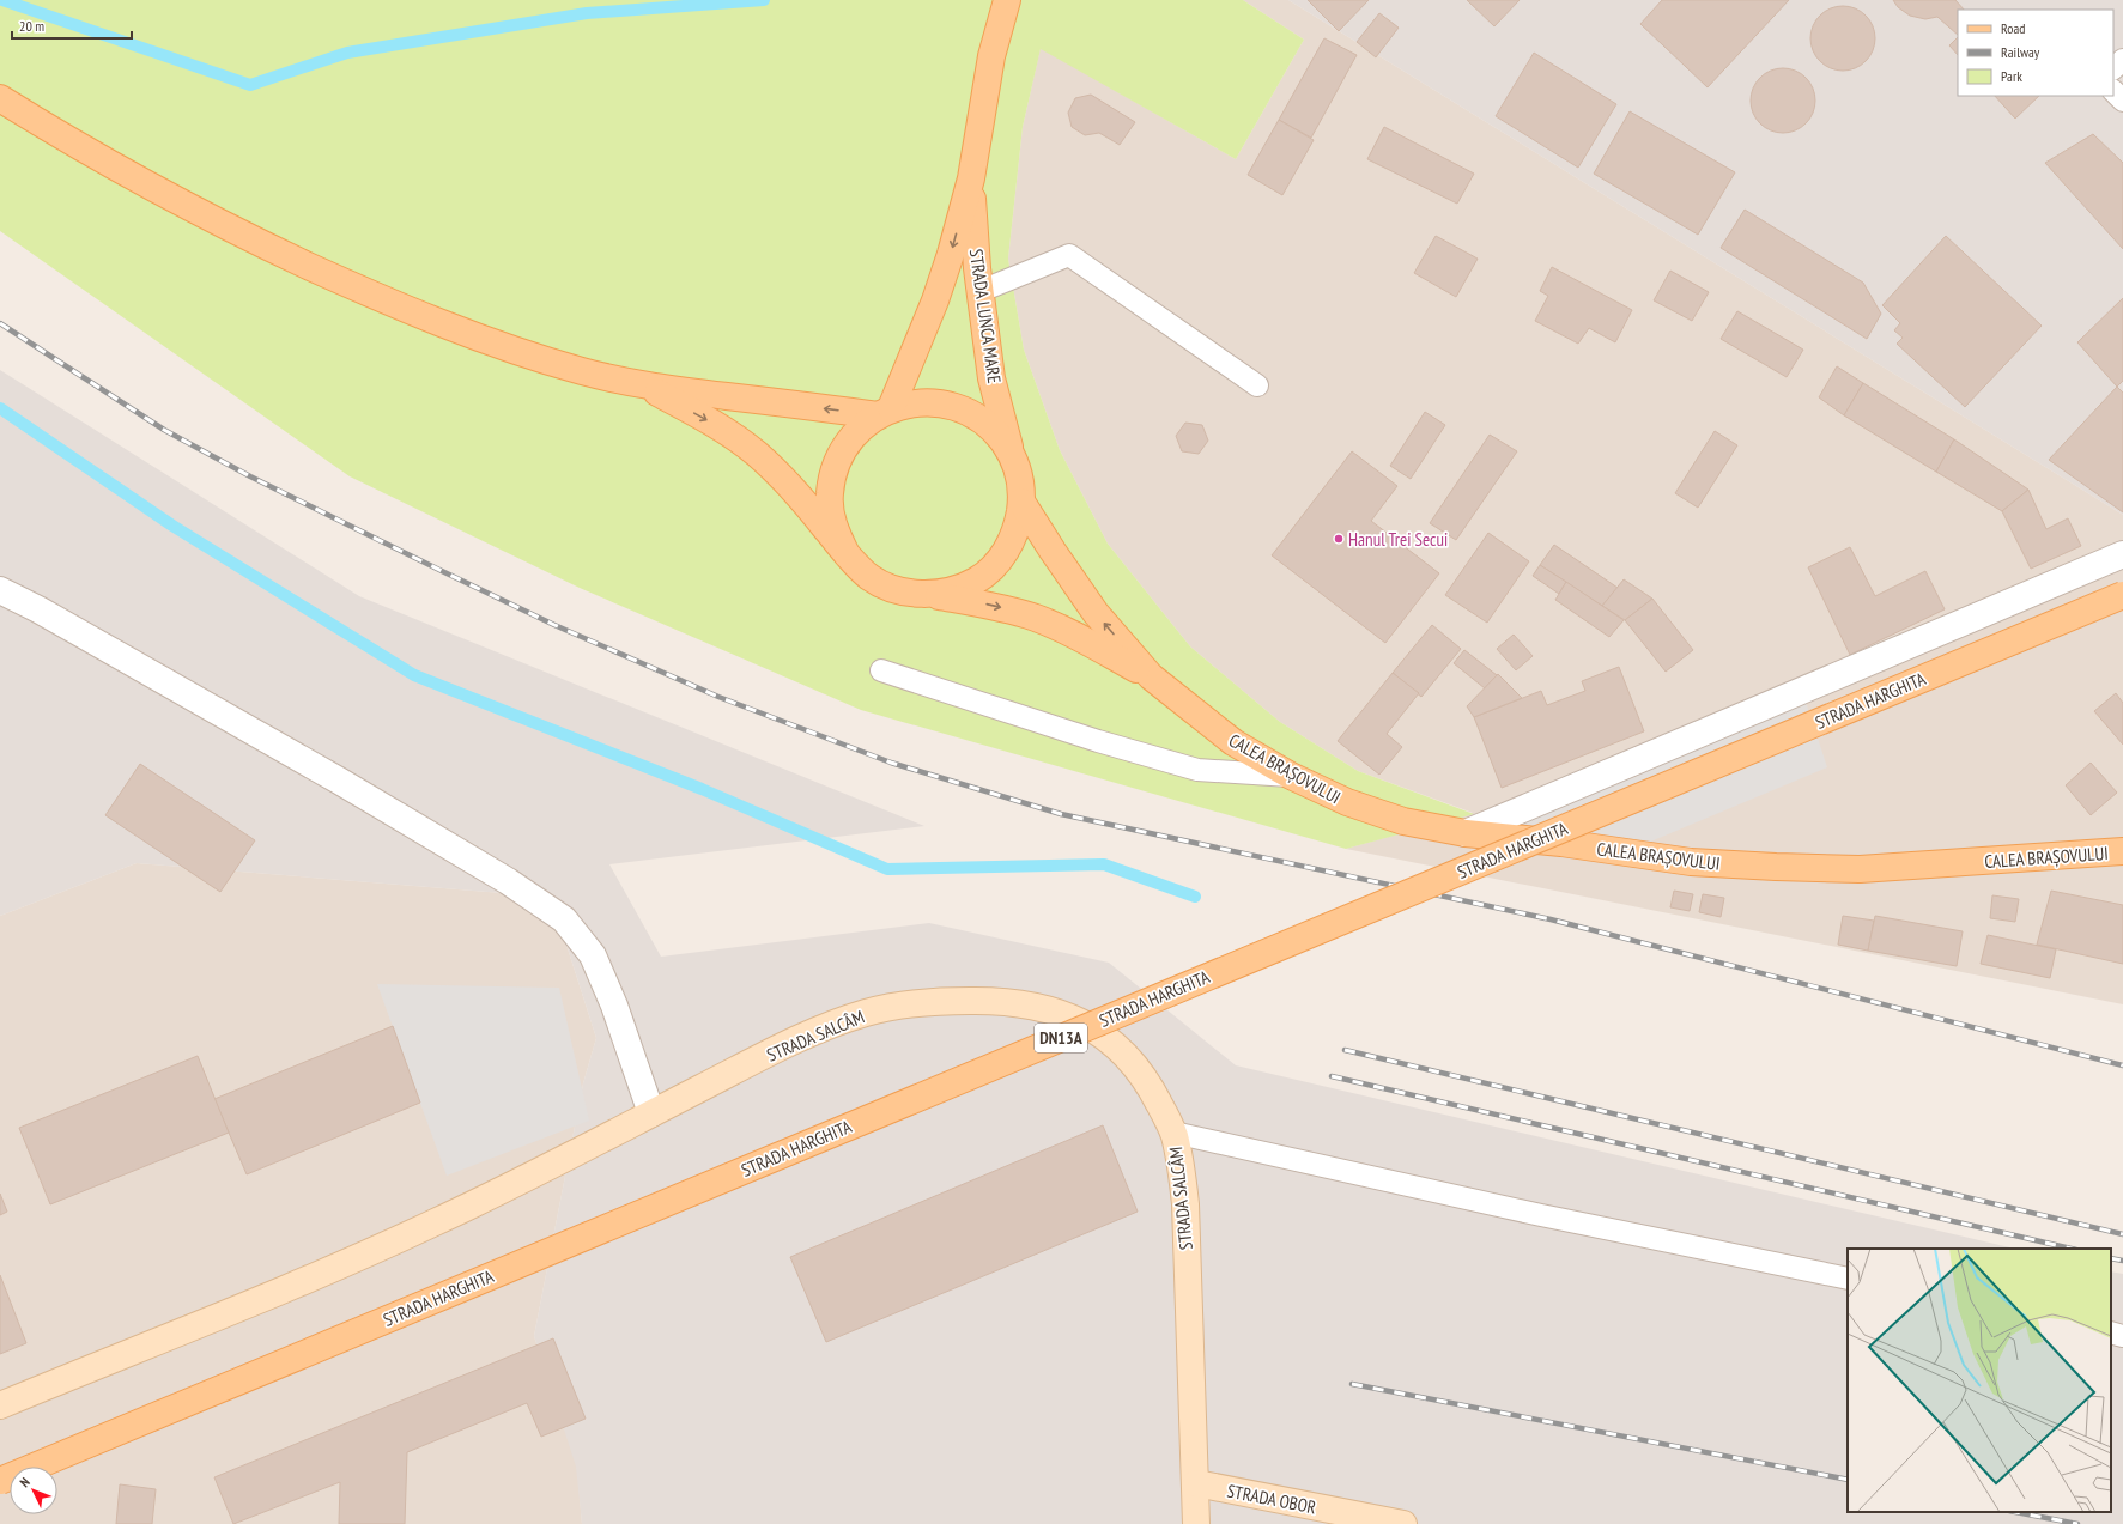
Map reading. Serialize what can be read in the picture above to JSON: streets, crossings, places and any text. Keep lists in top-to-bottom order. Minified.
{"streets":{"main road":["STRADA LUNCA MARE","STRADA HARGHITA","CALEA BRAȘOVULUI","DN13A"],"street":["STRADA SALCÂM","STRADA OBOR"]},"crossings":[["STRADA SALCÂM","STRADA OBOR"]],"places":["Hanul Trei Secui"],"legend":["Road","Railway","Park"],"scale_bar":"20 m","north":"top left"}
